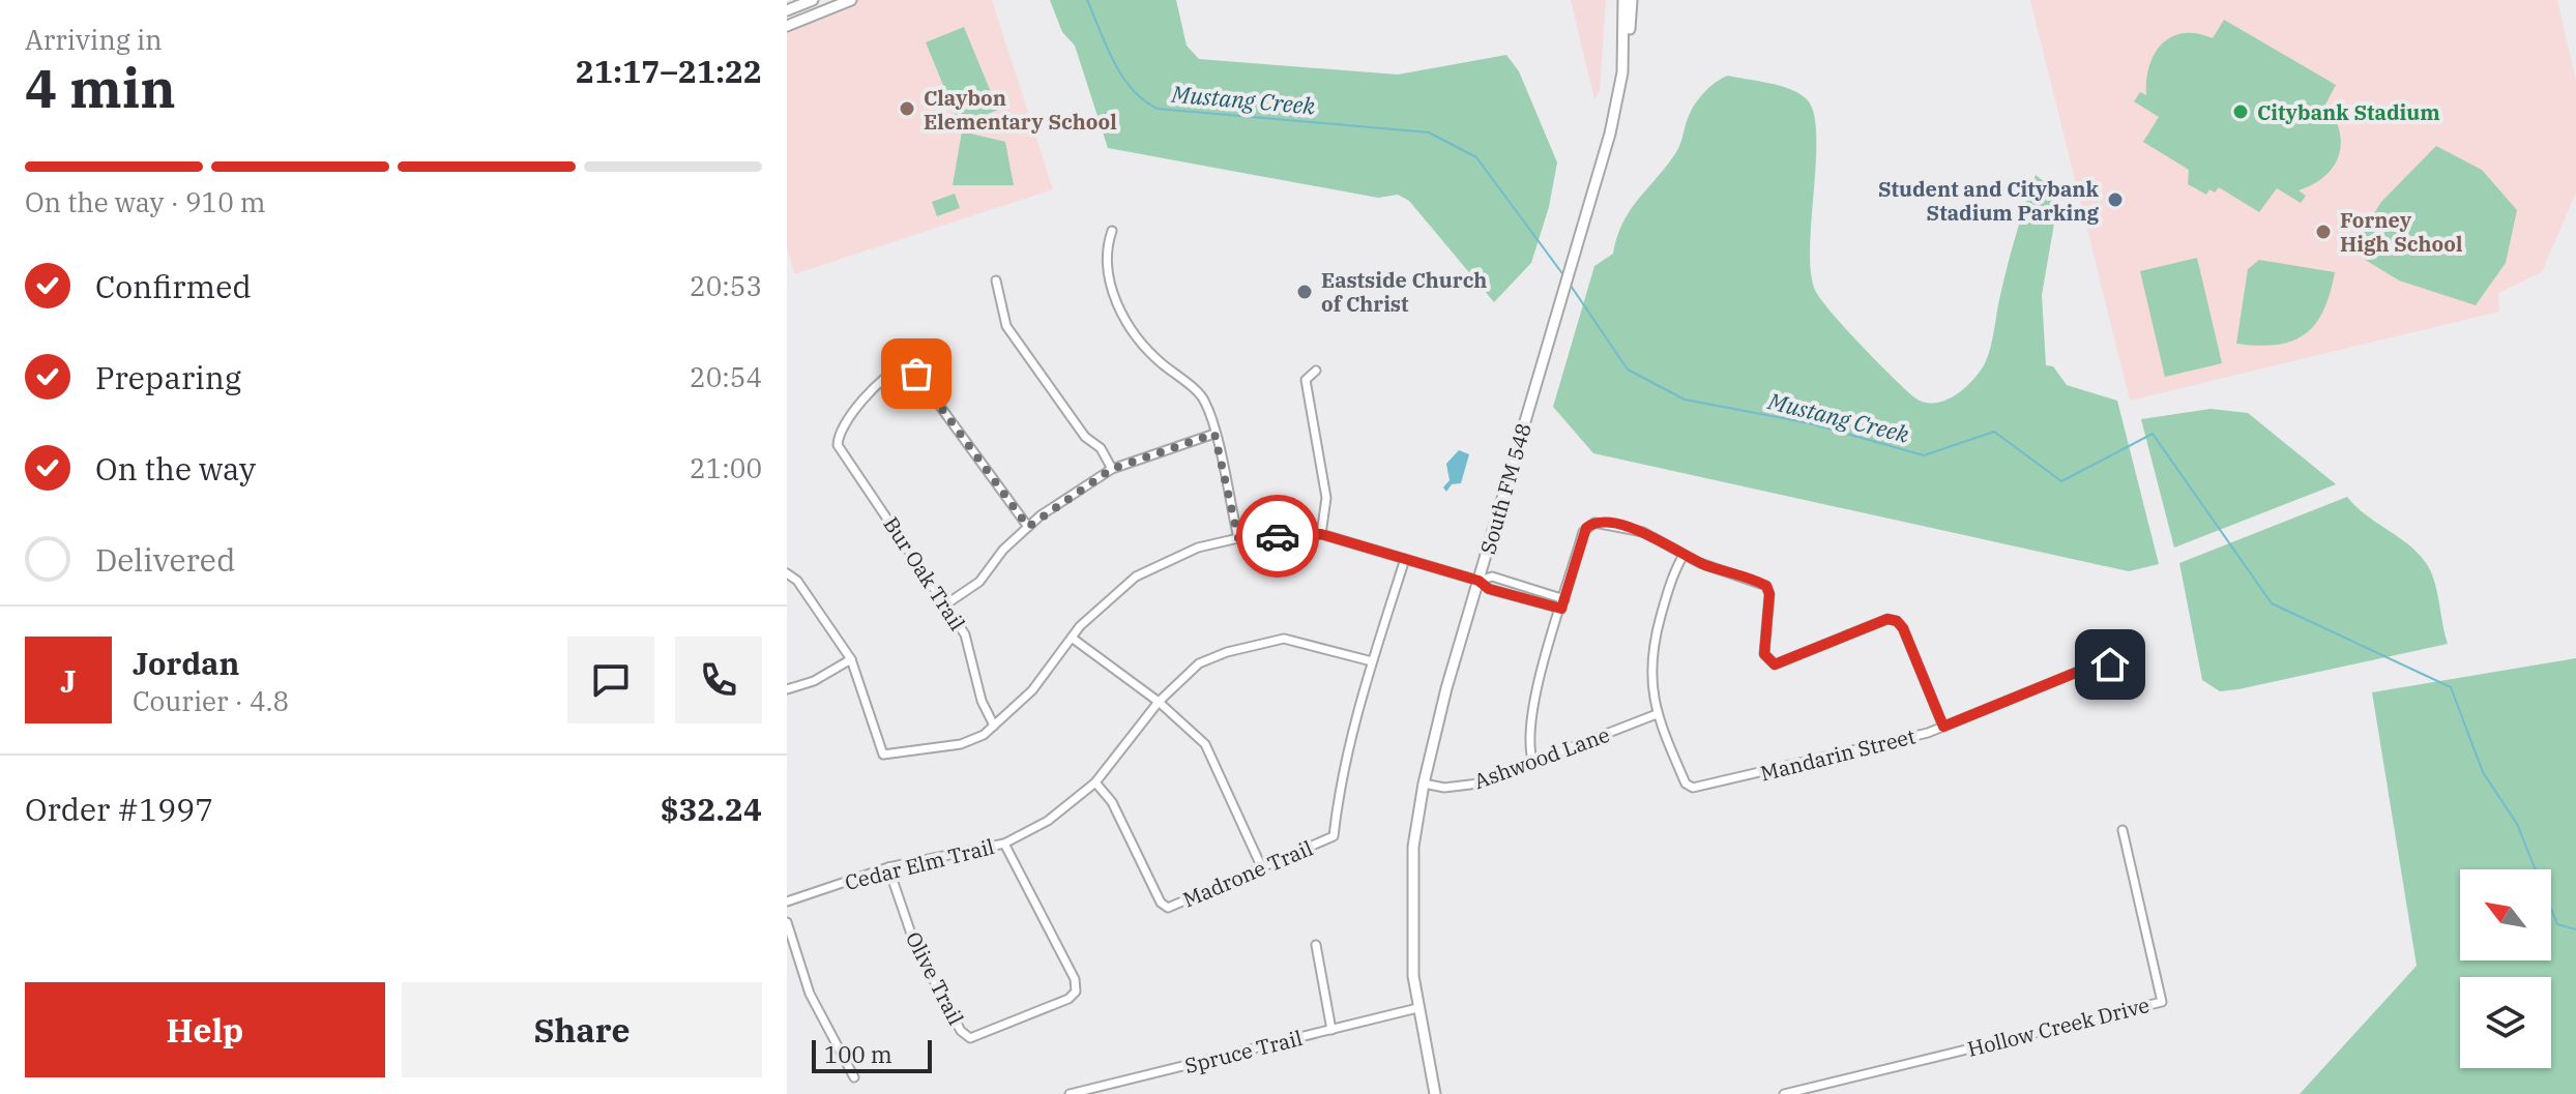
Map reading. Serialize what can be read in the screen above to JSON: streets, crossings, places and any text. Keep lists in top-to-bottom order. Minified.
{"streets":{"main road":["South FM 548"],"street":["Bur Oak Trail","Mandarin Street","Ashwood Lane","Cedar Elm Trail","Madrone Trail","Olive Trail","Hollow Creek Drive","Spruce Trail"]},"crossings":[["South FM 548","Ashwood Lane"],["South FM 548","Spruce Trail"],["Mandarin Street","Ashwood Lane"],["Cedar Elm Trail","Madrone Trail"],["Cedar Elm Trail","Olive Trail"]],"water":["Mustang Creek"],"places":["Claybon Elementary School","Citybank Stadium","Student and Citybank Stadium Parking","Forney High School","Eastside Church of Christ"],"scale_bar":"100 m","north":"top left","page":{"heading":["4 min","Arriving in","21:17–21:22"],"panel":["Jordan","Courier · 4.8","Order #1997","$32.24"],"bar":"On the way · 910 m","list":[["Confirmed","20:53"],["Preparing","20:54"],["On the way","21:00"],"Delivered"],"round":"J","buttons":["Help","Share"],"scale":"100 m"}}
